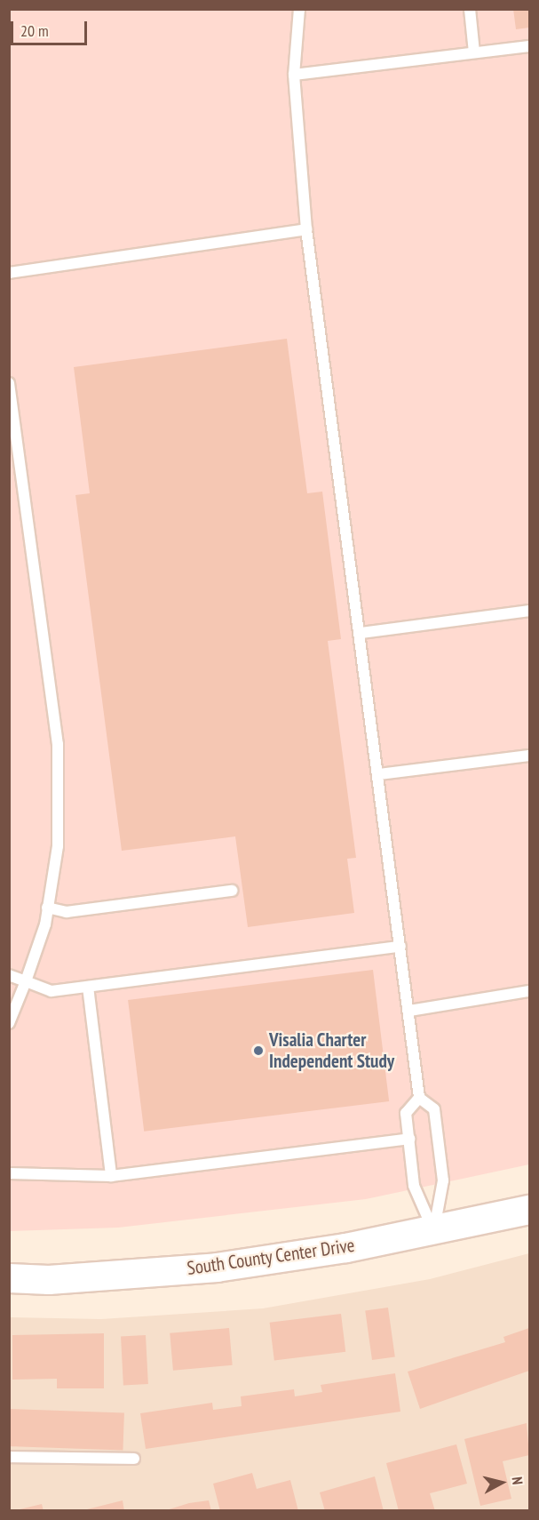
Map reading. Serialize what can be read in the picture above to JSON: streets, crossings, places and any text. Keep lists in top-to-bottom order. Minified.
{"streets":{"street":["South County Center Drive"]},"places":["Visalia Charter Independent Study"],"scale_bar":"20 m","north":"right"}
